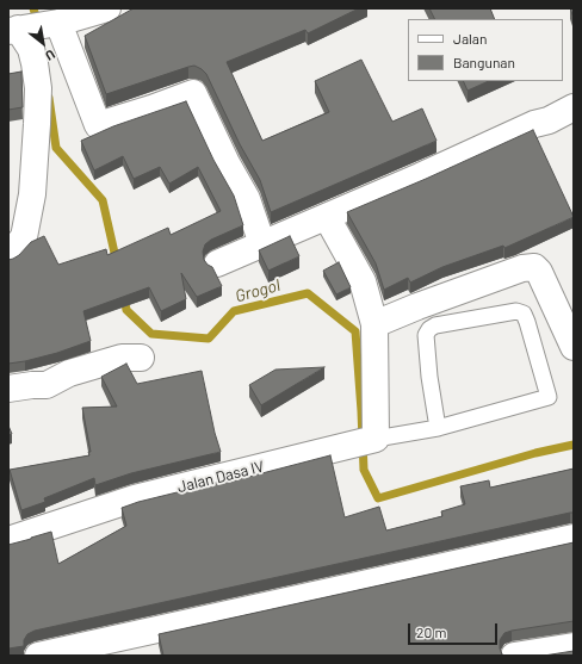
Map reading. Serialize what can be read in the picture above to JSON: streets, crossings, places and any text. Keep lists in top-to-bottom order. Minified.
{"streets":{"street":["Jalan Dasa IV"]},"water":["Grogol"],"legend":["Jalan","Bangunan"],"scale_bar":"20 m","north":"bottom right"}
